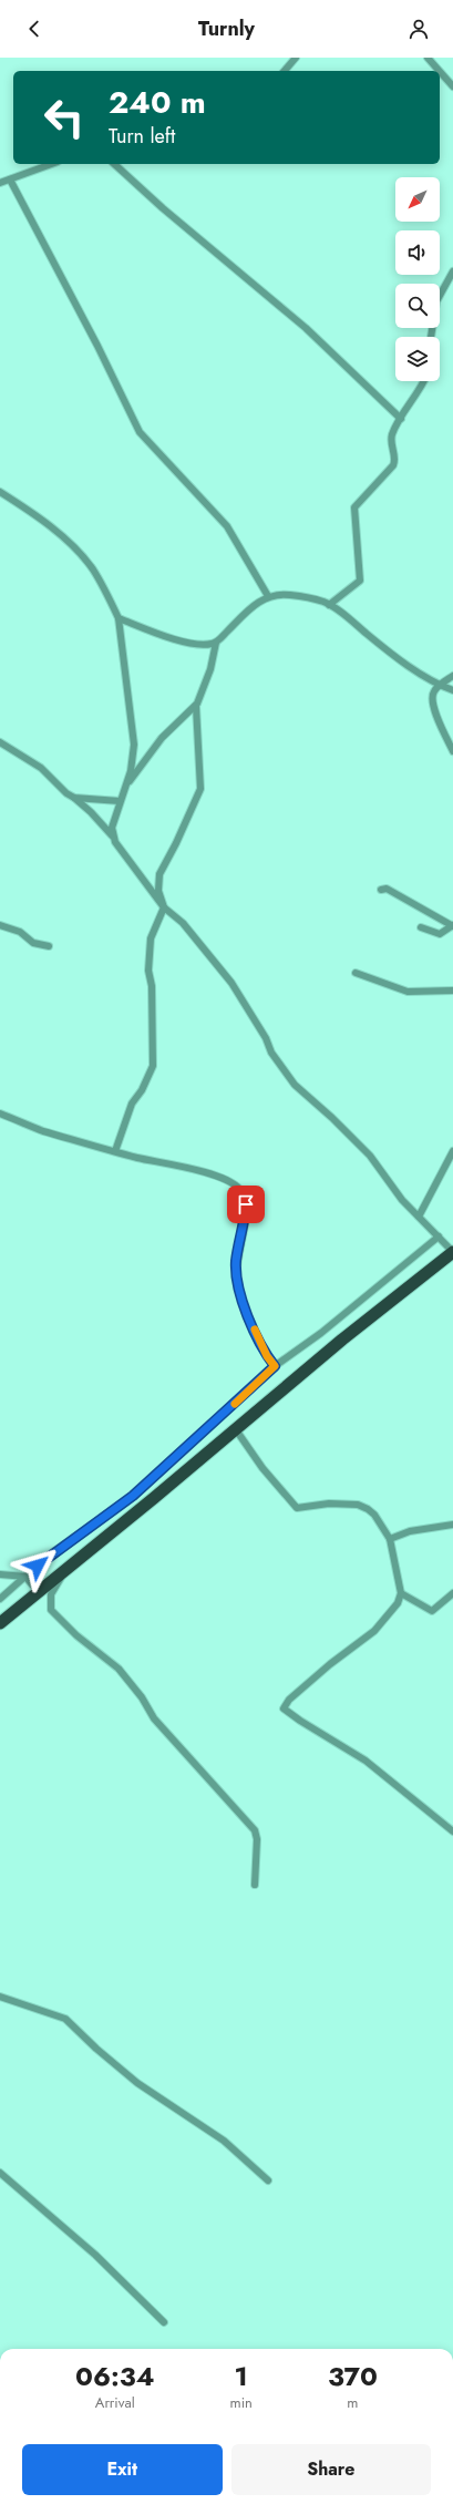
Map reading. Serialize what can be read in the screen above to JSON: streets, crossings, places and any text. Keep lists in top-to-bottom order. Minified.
{"north":"bottom left","page":{"header":"Turnly","turn":["240 m","Turn left"],"eta":["06:34","Arrival","1","min","370","m"],"buttons":["Exit","Share"]}}
